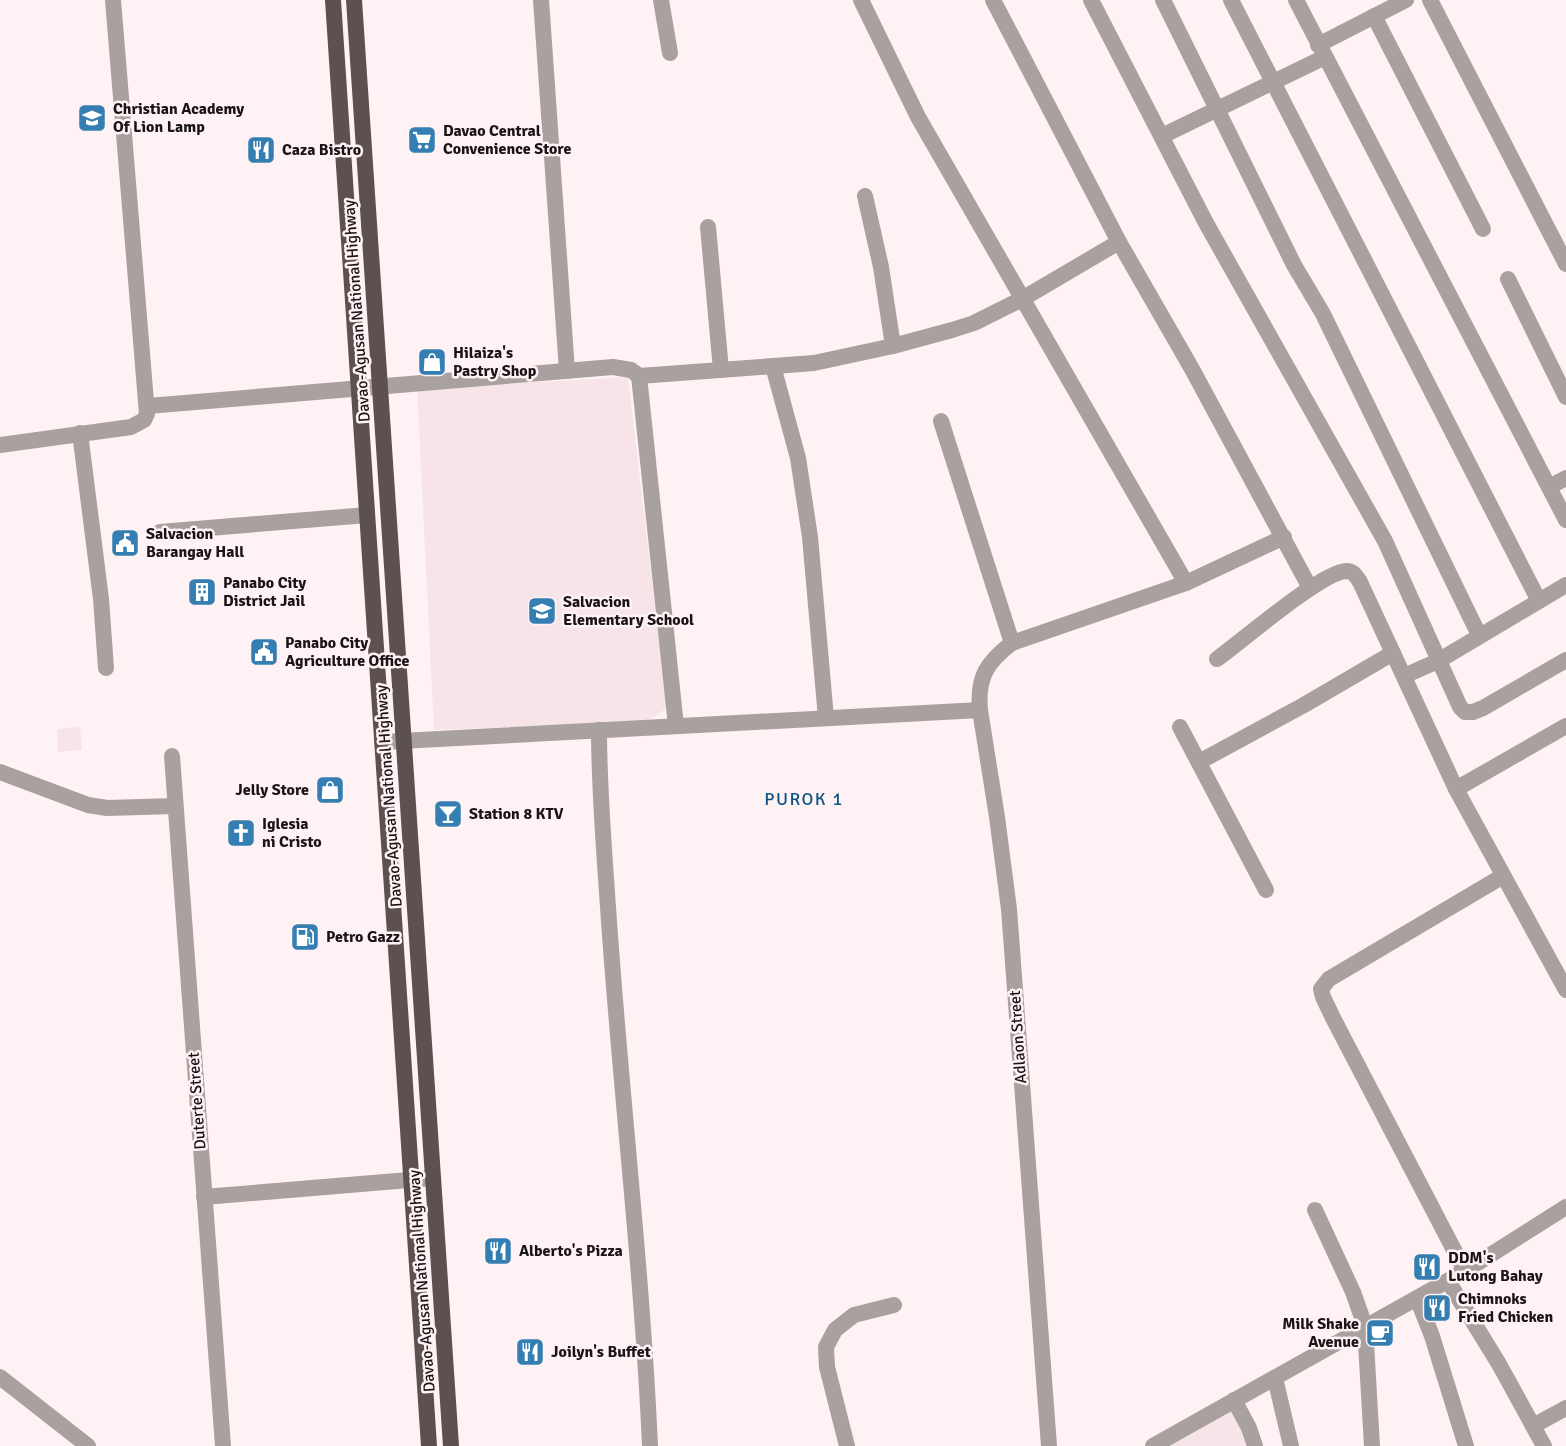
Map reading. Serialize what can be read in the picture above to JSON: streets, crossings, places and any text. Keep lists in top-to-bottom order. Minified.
{"streets":{"highway":["Davao-Agusan National Highway"],"street":["Adlaon Street","Duterte Street"]},"districts":["PUROK 1"],"places":{"school or university":["Christian Academy Of Lion Lamp","Salvacion Elementary School"],"supermarket":["Davao Central Convenience Store"],"restaurant":["Caza Bistro","Alberto's Pizza","DDM's Lutong Bahay","Chimnoks Fried Chicken","Joilyn's Buffet"],"shop":["Hilaiza's Pastry Shop","Jelly Store"],"public building":["Salvacion Barangay Hall","Panabo City Agriculture Office"],"building":["Panabo City District Jail"],"bar":["Station 8 KTV"],"church":["Iglesia ni Cristo"],"fuel station":["Petro Gazz"],"cafe":["Milk Shake Avenue"]}}
